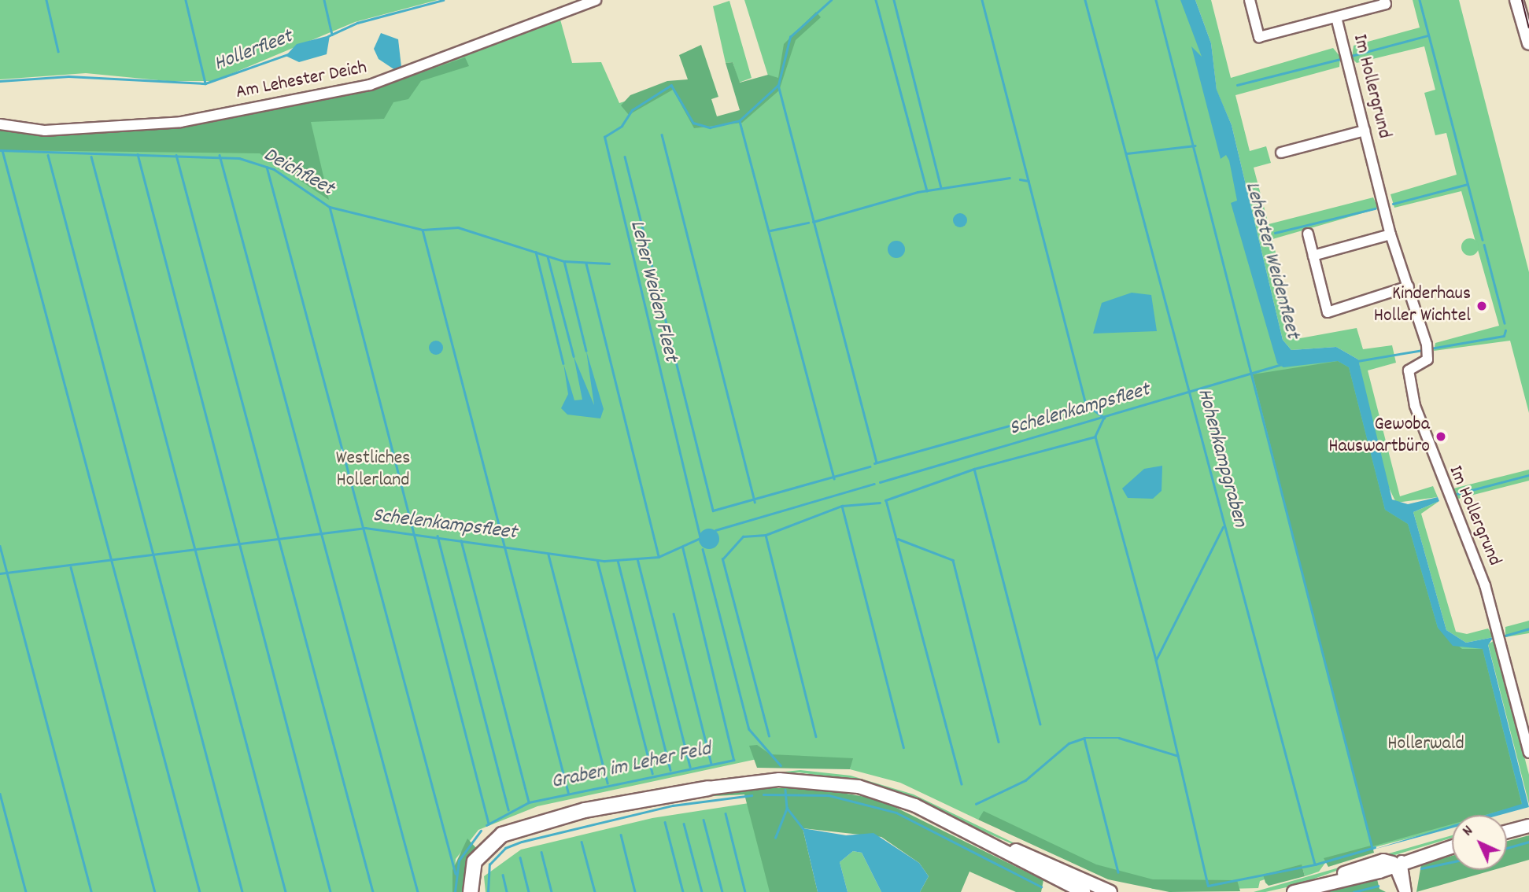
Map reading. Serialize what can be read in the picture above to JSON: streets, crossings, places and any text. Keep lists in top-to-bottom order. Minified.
{"streets":{"street":["Am Lehester Deich","Im Hollergrund"]},"water":["Hollerfleet","Deichfleet","Lehester Weidenfleet","Leher Weiden Fleet","Schelenkampsfleet","Hohenkampgraben","Graben im Leher Feld"],"parks":["Westliches Hollerland","Hollerwald"],"places":["Kinderhaus Holler Wichtel","Gewoba Hauswartbüro"],"north":"top left"}
